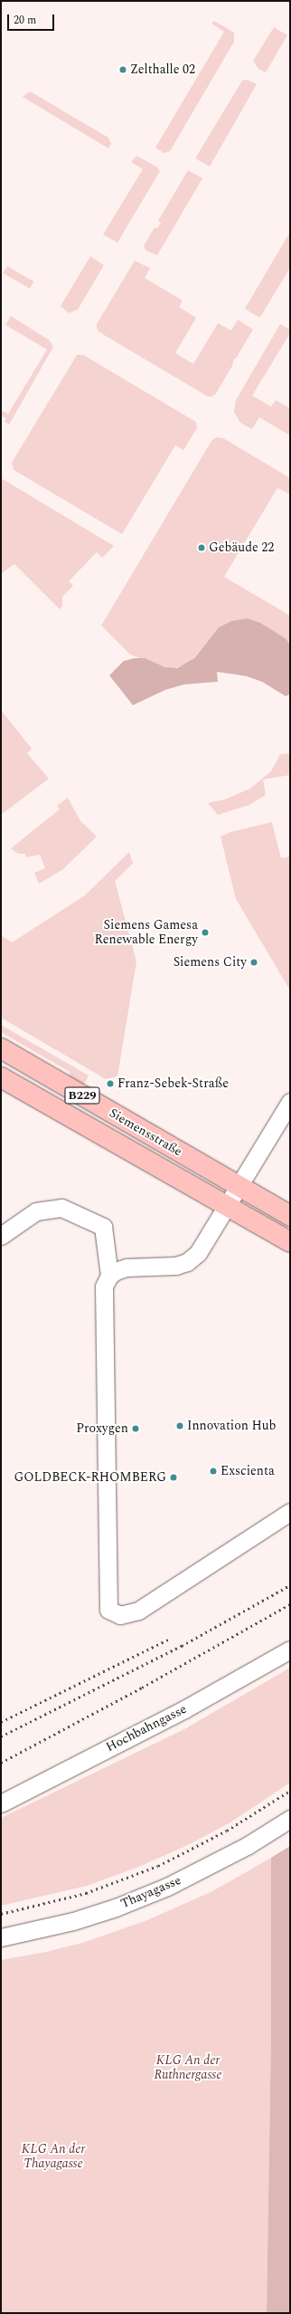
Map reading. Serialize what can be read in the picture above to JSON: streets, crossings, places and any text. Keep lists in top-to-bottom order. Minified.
{"streets":{"main road":["B229","Siemensstraße"],"street":["Hochbahngasse","Thayagasse"]},"parks":["KLG An der Ruthnergasse","KLG An der Thayagasse"],"places":["Zelthalle 02","Gebäude 22","Siemens Gamesa Renewable Energy","Siemens City","Franz-Sebek-Straße","Innovation Hub","Proxygen","Exscienta","GOLDBECK-RHOMBERG"],"scale_bar":"20 m"}
